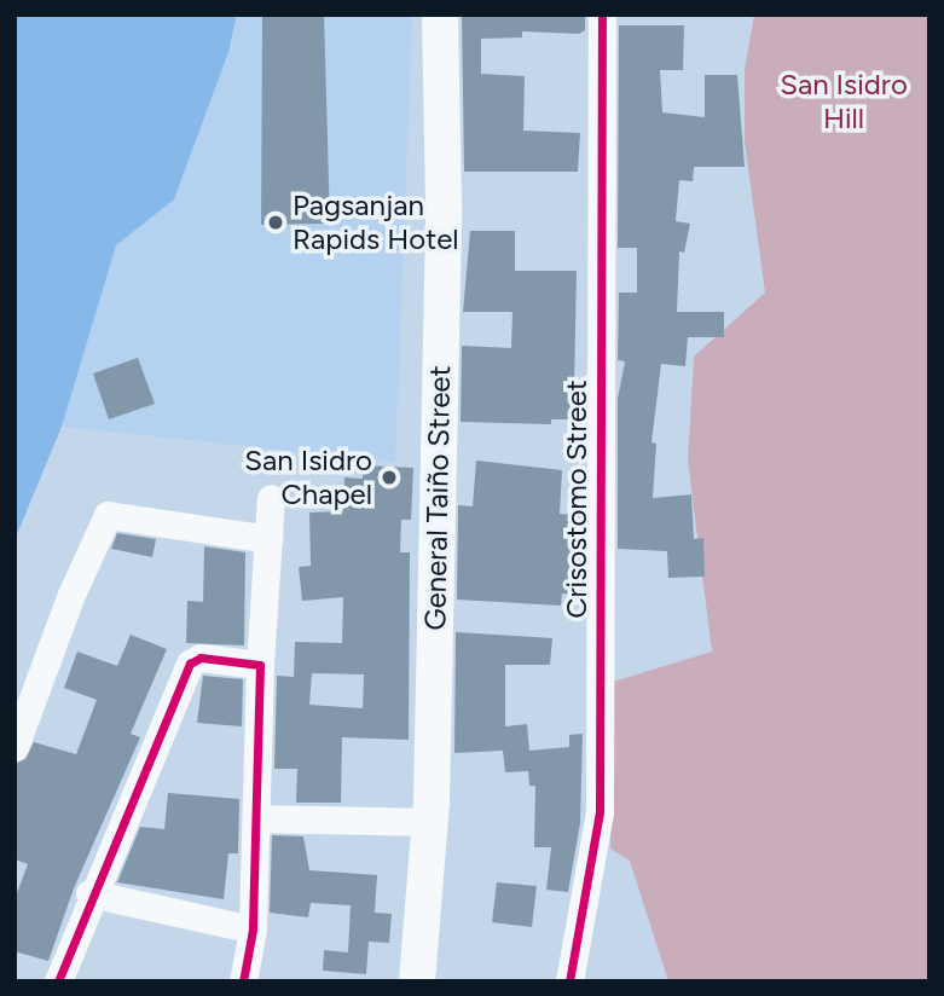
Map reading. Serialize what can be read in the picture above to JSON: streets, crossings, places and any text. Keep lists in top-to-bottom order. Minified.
{"streets":{"main road":["General Taiño Street"],"street":["Crisostomo Street"]},"parks":["San Isidro Hill"],"places":["Pagsanjan Rapids Hotel","San Isidro Chapel"]}
